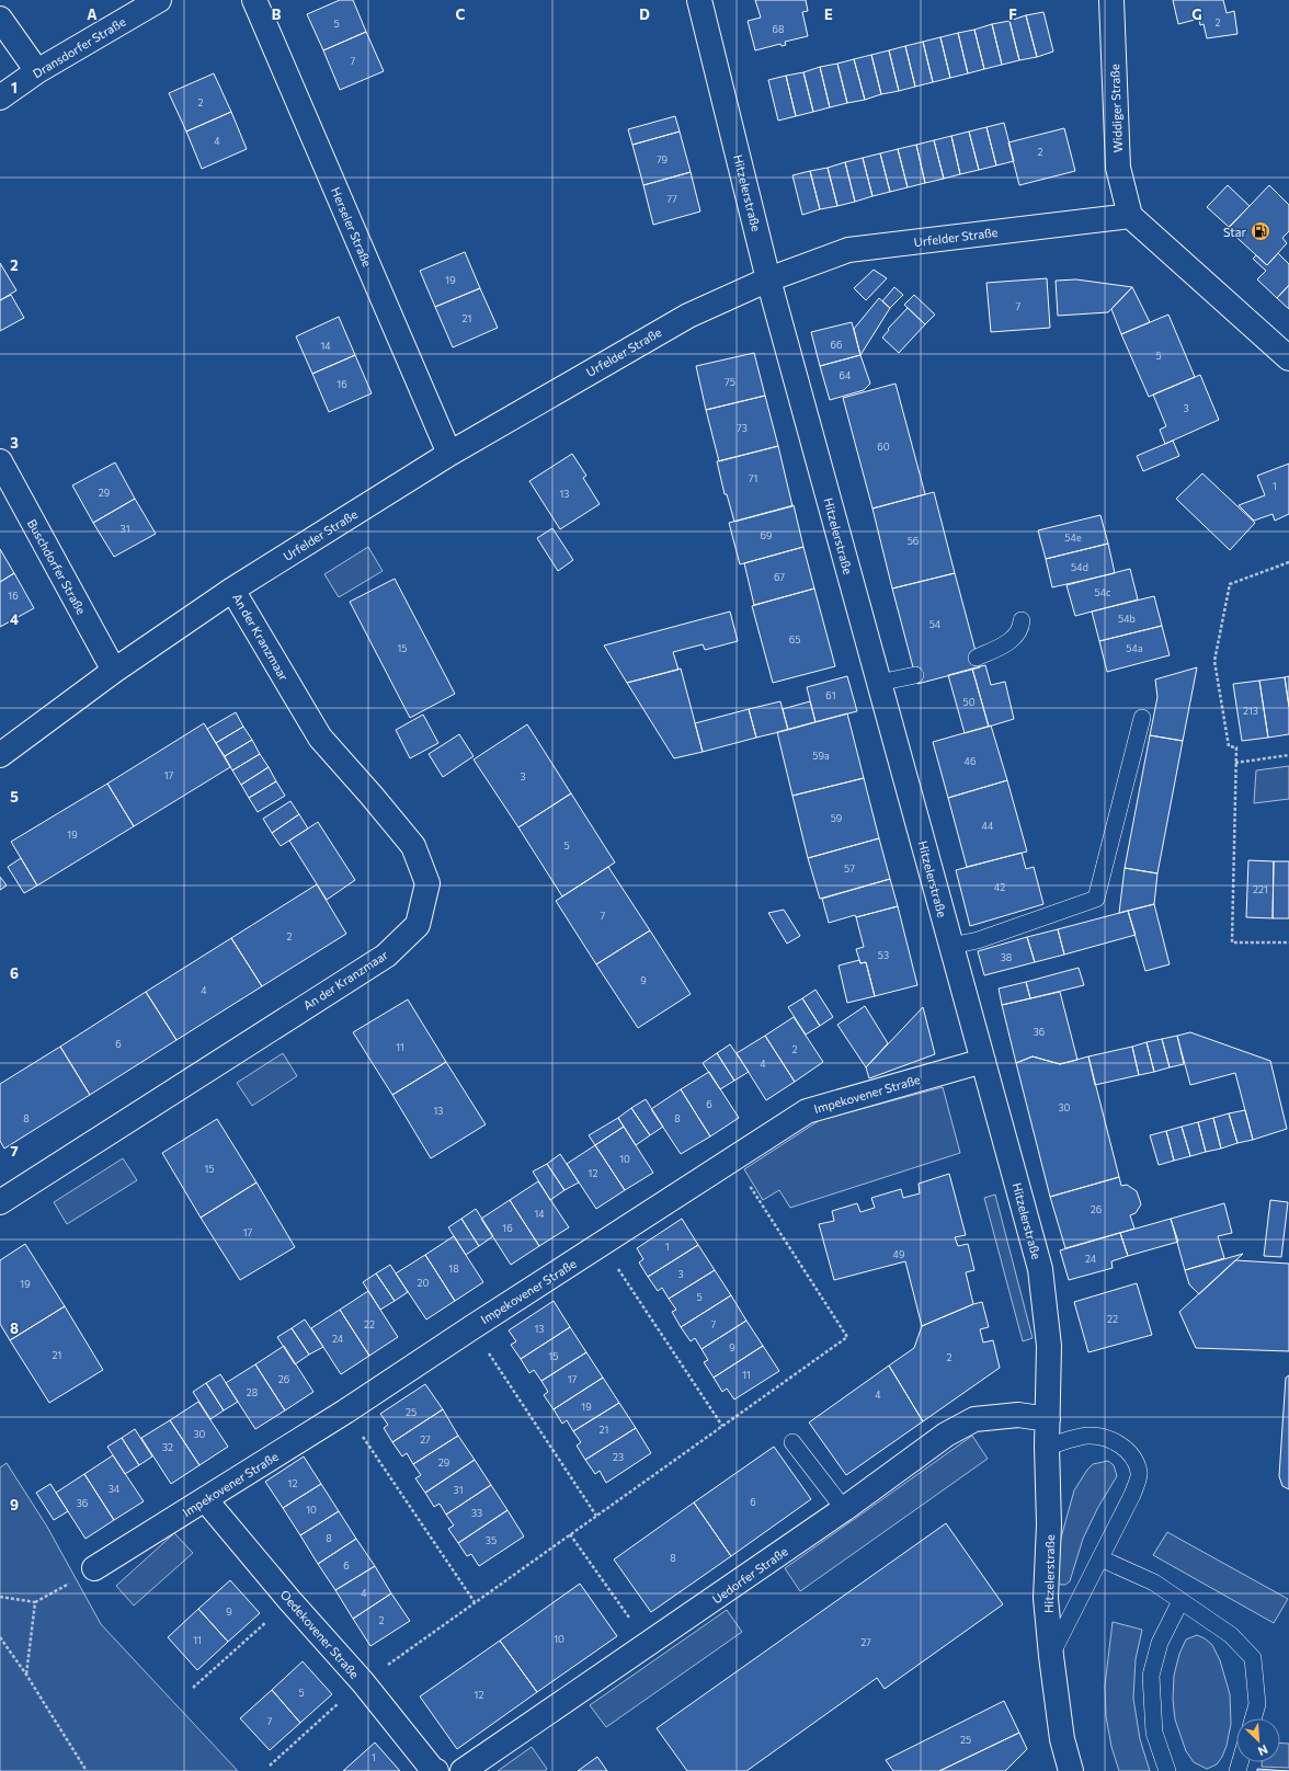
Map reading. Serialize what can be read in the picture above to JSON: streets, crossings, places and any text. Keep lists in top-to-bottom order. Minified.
{"streets":{"street":["Dransdorfer Straße","Widdiger Straße","Hitzelerstraße","Herseler Straße","Urfelder Straße","Buschdorfer Straße","An der Kranzmaar","Impekovener Straße","Uedorfer Straße","Oedekovener Straße"]},"crossings":[["Widdiger Straße","Urfelder Straße"],["Hitzelerstraße","Urfelder Straße"],["Hitzelerstraße","Impekovener Straße"],["Hitzelerstraße","Uedorfer Straße"],["Herseler Straße","Urfelder Straße"],["Urfelder Straße","Buschdorfer Straße"],["Urfelder Straße","An der Kranzmaar"],["Impekovener Straße","Oedekovener Straße"]],"places":{"fuel station":["Star"]},"house_numbers":["2","5","68","7","2","4","2","79","77","19","7","21","66","14","5","64","75","16","3","73","60","71","1","29","13","31","69","54e","56","54d","67","54c","16","54b","54","65","15","54a","61","50","213","59a","46","17","3","59","44","19","5","57","42","221","7","2","53","38","9","4","36","6","11","2","4","6","30","13","8","8","10","15","12","26","14","16","17","1","49","24","18","3","20","19","5","22","22","7","13","24","9","21","15","2","11","26","17","28","4","19","25","21","30","27","32","23","29","12","34","31","6","36","10","33","8","35","8","6","4","9","2","10","11","27","5","12","7","25","1"],"north":"bottom right","grid":{"columns":["A","B","C","D","E","F","G"],"rows":["1","2","3","4","5","6","7","8","9"]}}
